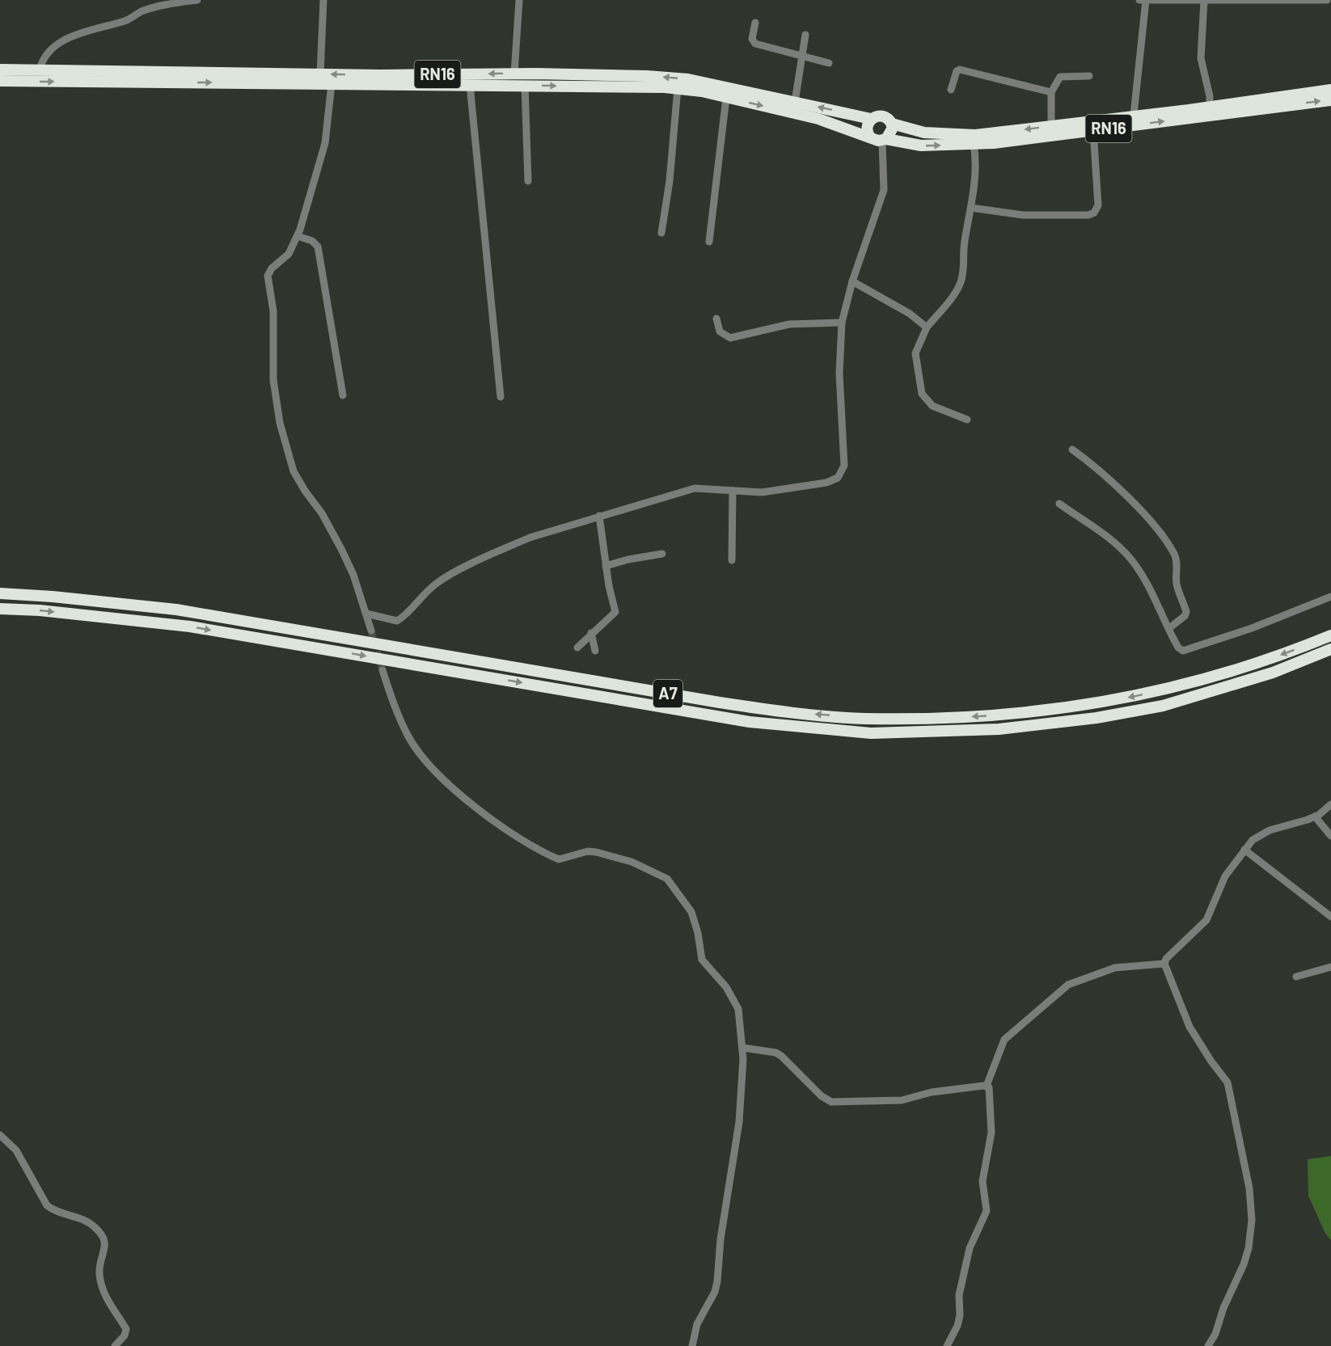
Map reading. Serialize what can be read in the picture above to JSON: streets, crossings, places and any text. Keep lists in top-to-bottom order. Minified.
{"streets":{"highway":["RN16","A7"]}}
